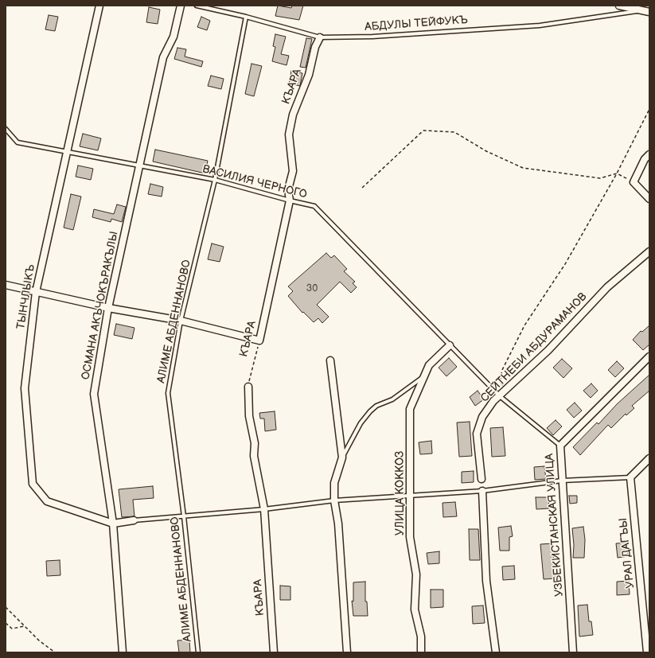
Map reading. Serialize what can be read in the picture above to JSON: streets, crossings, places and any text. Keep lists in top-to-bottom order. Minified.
{"streets":{"street":["КЪАРА","ТЫНЧЛЫКЪ","ОСМАНА АКЪЧОКЪРАКЪЛЫ","СЕЙТНЕБИ АБДУРАМАНОВ","УЛИЦА КОККОЗ","УЗБЕКИСТАНСКАЯ УЛИЦА","УРАЛ ДАГЪЫ"],"lane":["АБДУЛЫ ТЕЙФУКЪ","ВАСИЛИЯ ЧЕРНОГО","АЛИМЕ АБДЕННАНОВО"]},"crossings":[["АБДУЛЫ ТЕЙФУКЪ","КЪАРА"],["АБДУЛЫ ТЕЙФУКЪ","АЛИМЕ АБДЕННАНОВО"],["КЪАРА","ВАСИЛИЯ ЧЕРНОГО"],["ВАСИЛИЯ ЧЕРНОГО","ТЫНЧЛЫКЪ"],["ВАСИЛИЯ ЧЕРНОГО","ОСМАНА АКЪЧОКЪРАКЪЛЫ"],["ВАСИЛИЯ ЧЕРНОГО","АЛИМЕ АБДЕННАНОВО"],["ВАСИЛИЯ ЧЕРНОГО","СЕЙТНЕБИ АБДУРАМАНОВ"],["ВАСИЛИЯ ЧЕРНОГО","УЛИЦА КОККОЗ"],["ВАСИЛИЯ ЧЕРНОГО","УЗБЕКИСТАНСКАЯ УЛИЦА"],["ТЫНЧЛЫКЪ","ОСМАНА АКЪЧОКЪРАКЪЛЫ"]],"house_numbers":["30"]}
